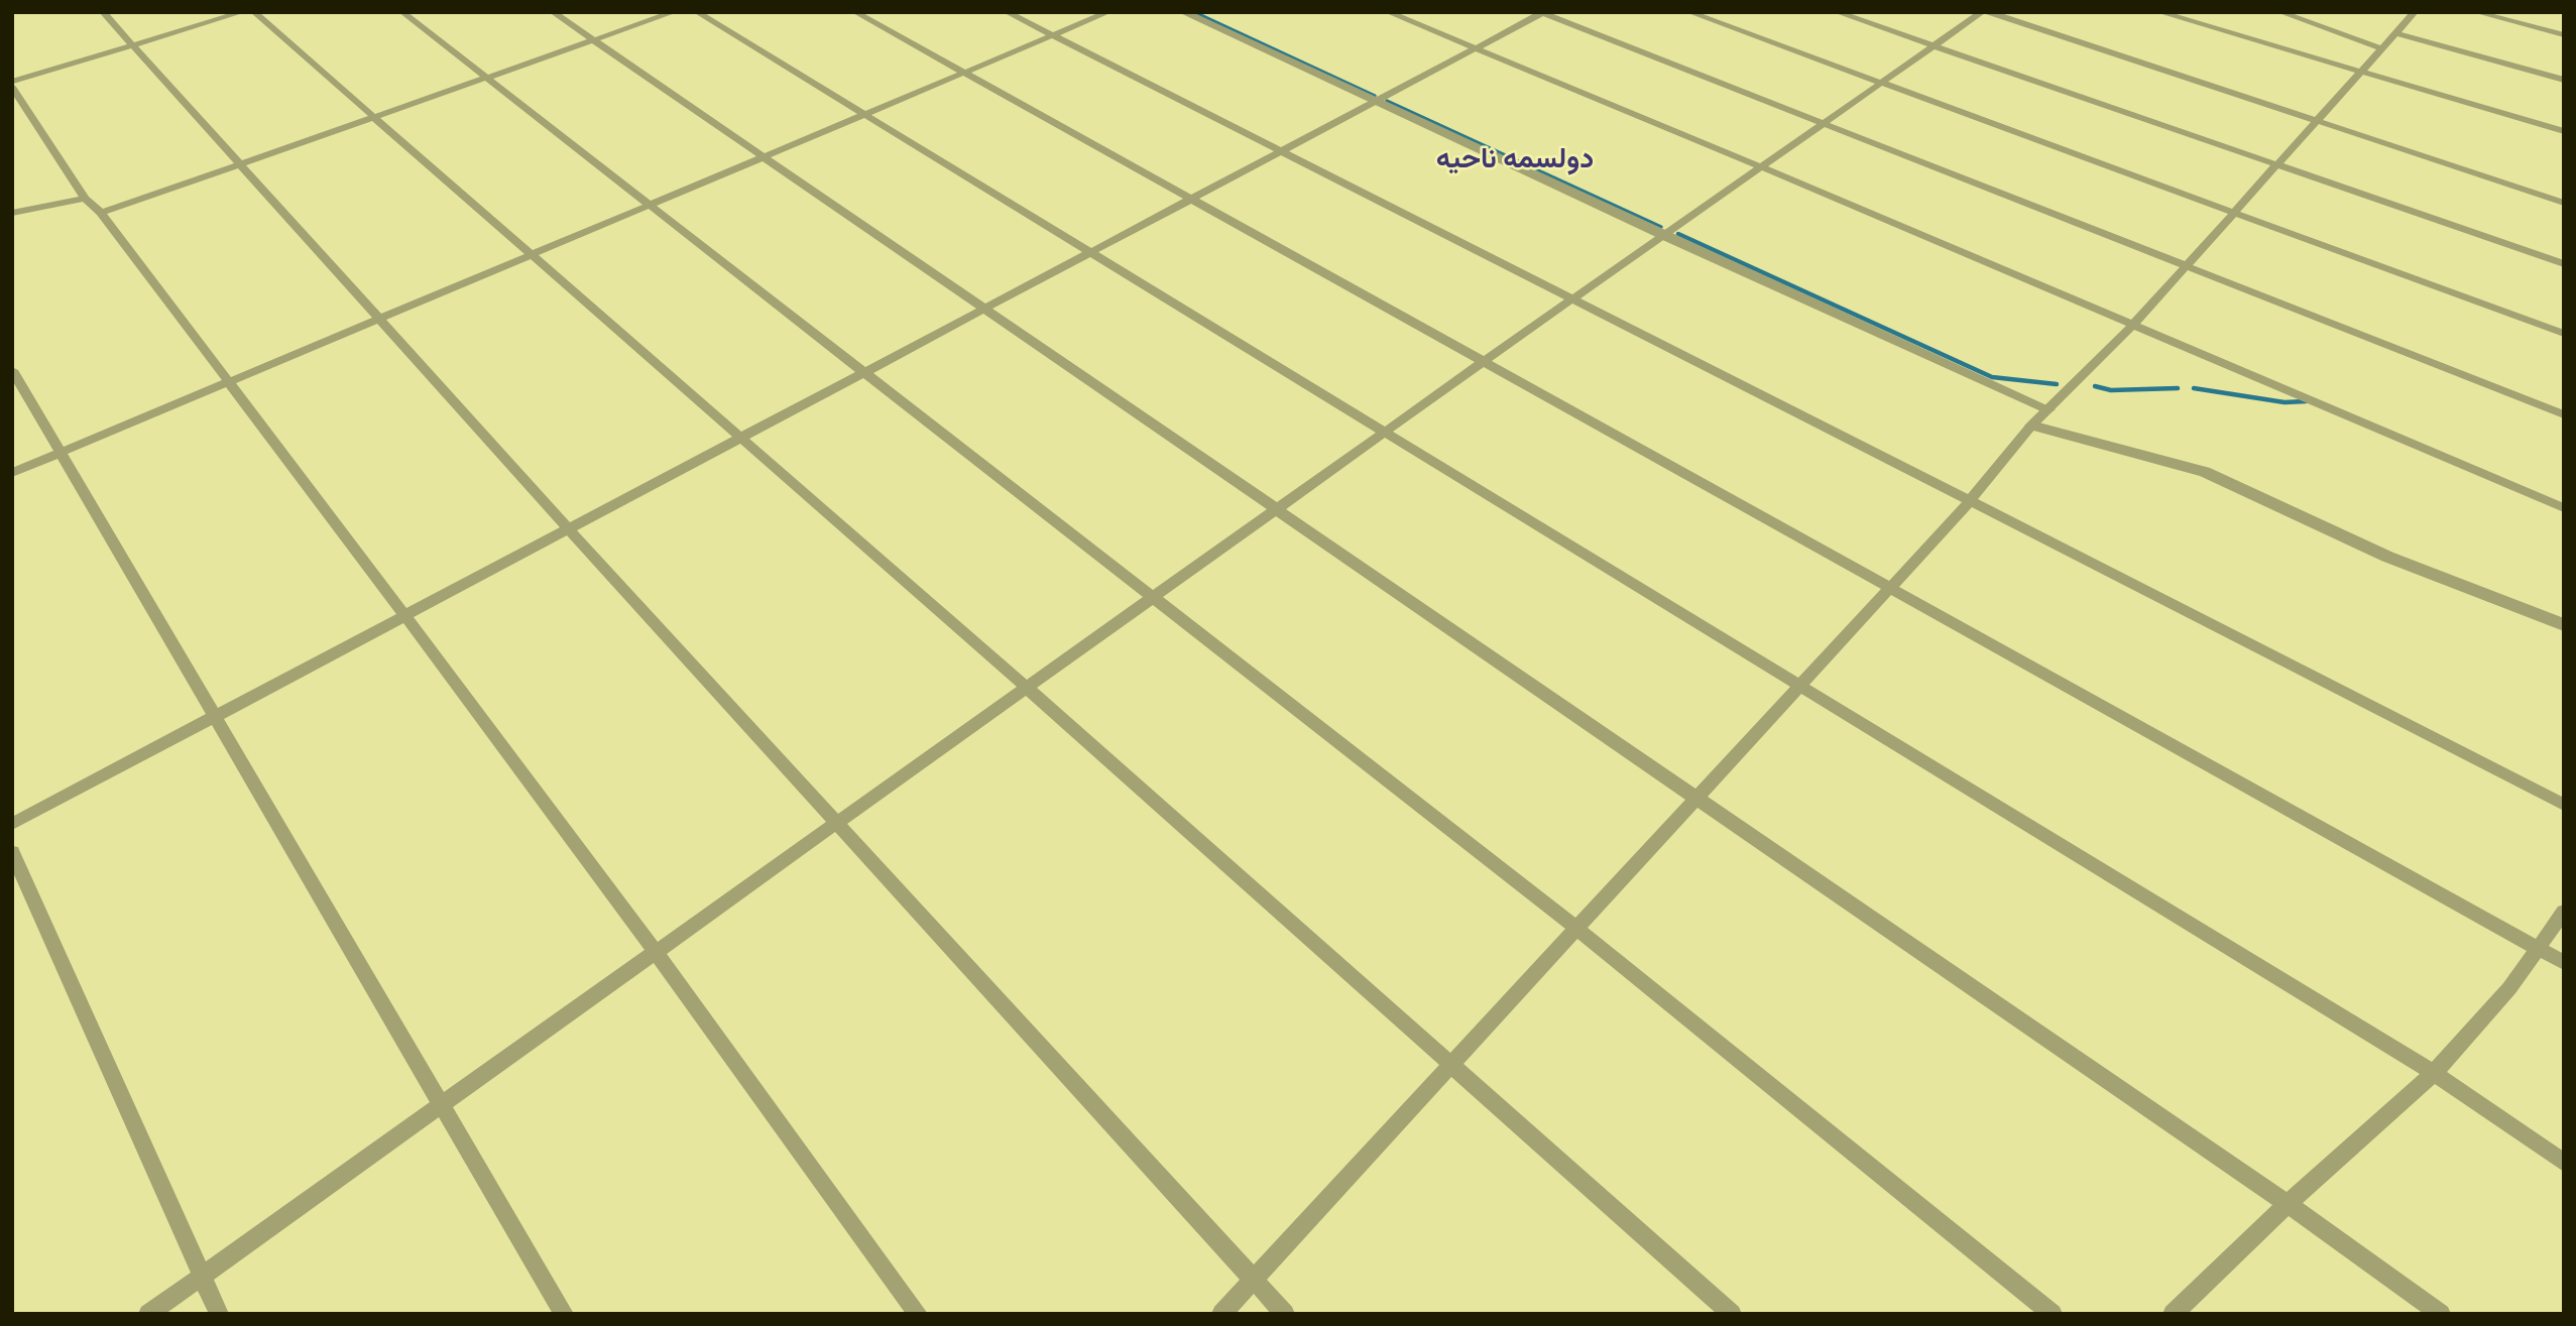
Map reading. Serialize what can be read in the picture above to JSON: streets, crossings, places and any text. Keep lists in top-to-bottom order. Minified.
{"districts":["دولسمه ناحیه"]}
